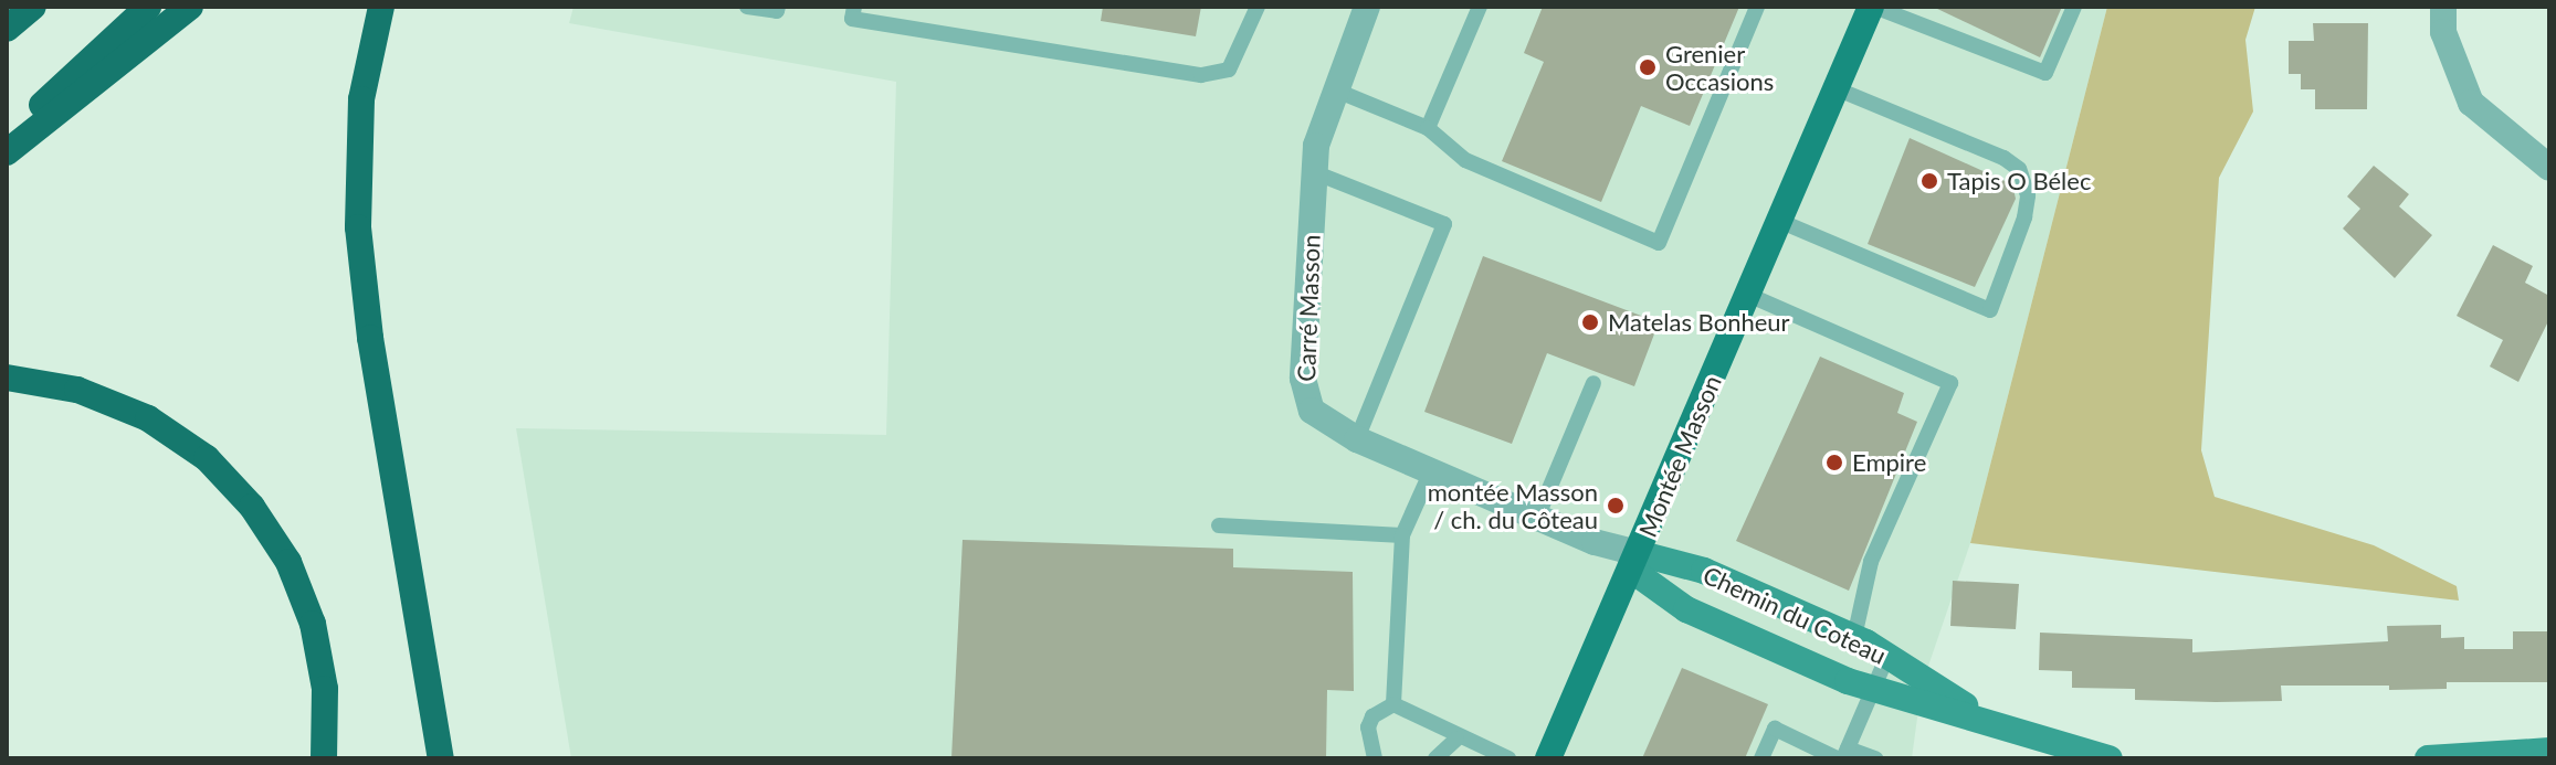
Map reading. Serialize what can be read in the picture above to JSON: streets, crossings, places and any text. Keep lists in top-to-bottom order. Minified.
{"streets":{"main road":["Montée Masson"],"street":["Carré Masson","Chemin du Coteau"]},"crossings":[["Carré Masson","Montée Masson"],["Carré Masson","Chemin du Coteau"],["Montée Masson","Chemin du Coteau"]],"places":["Grenier Occasions","Tapis O Bélec","Matelas Bonheur","Empire","montée Masson / ch. du Côteau"]}
